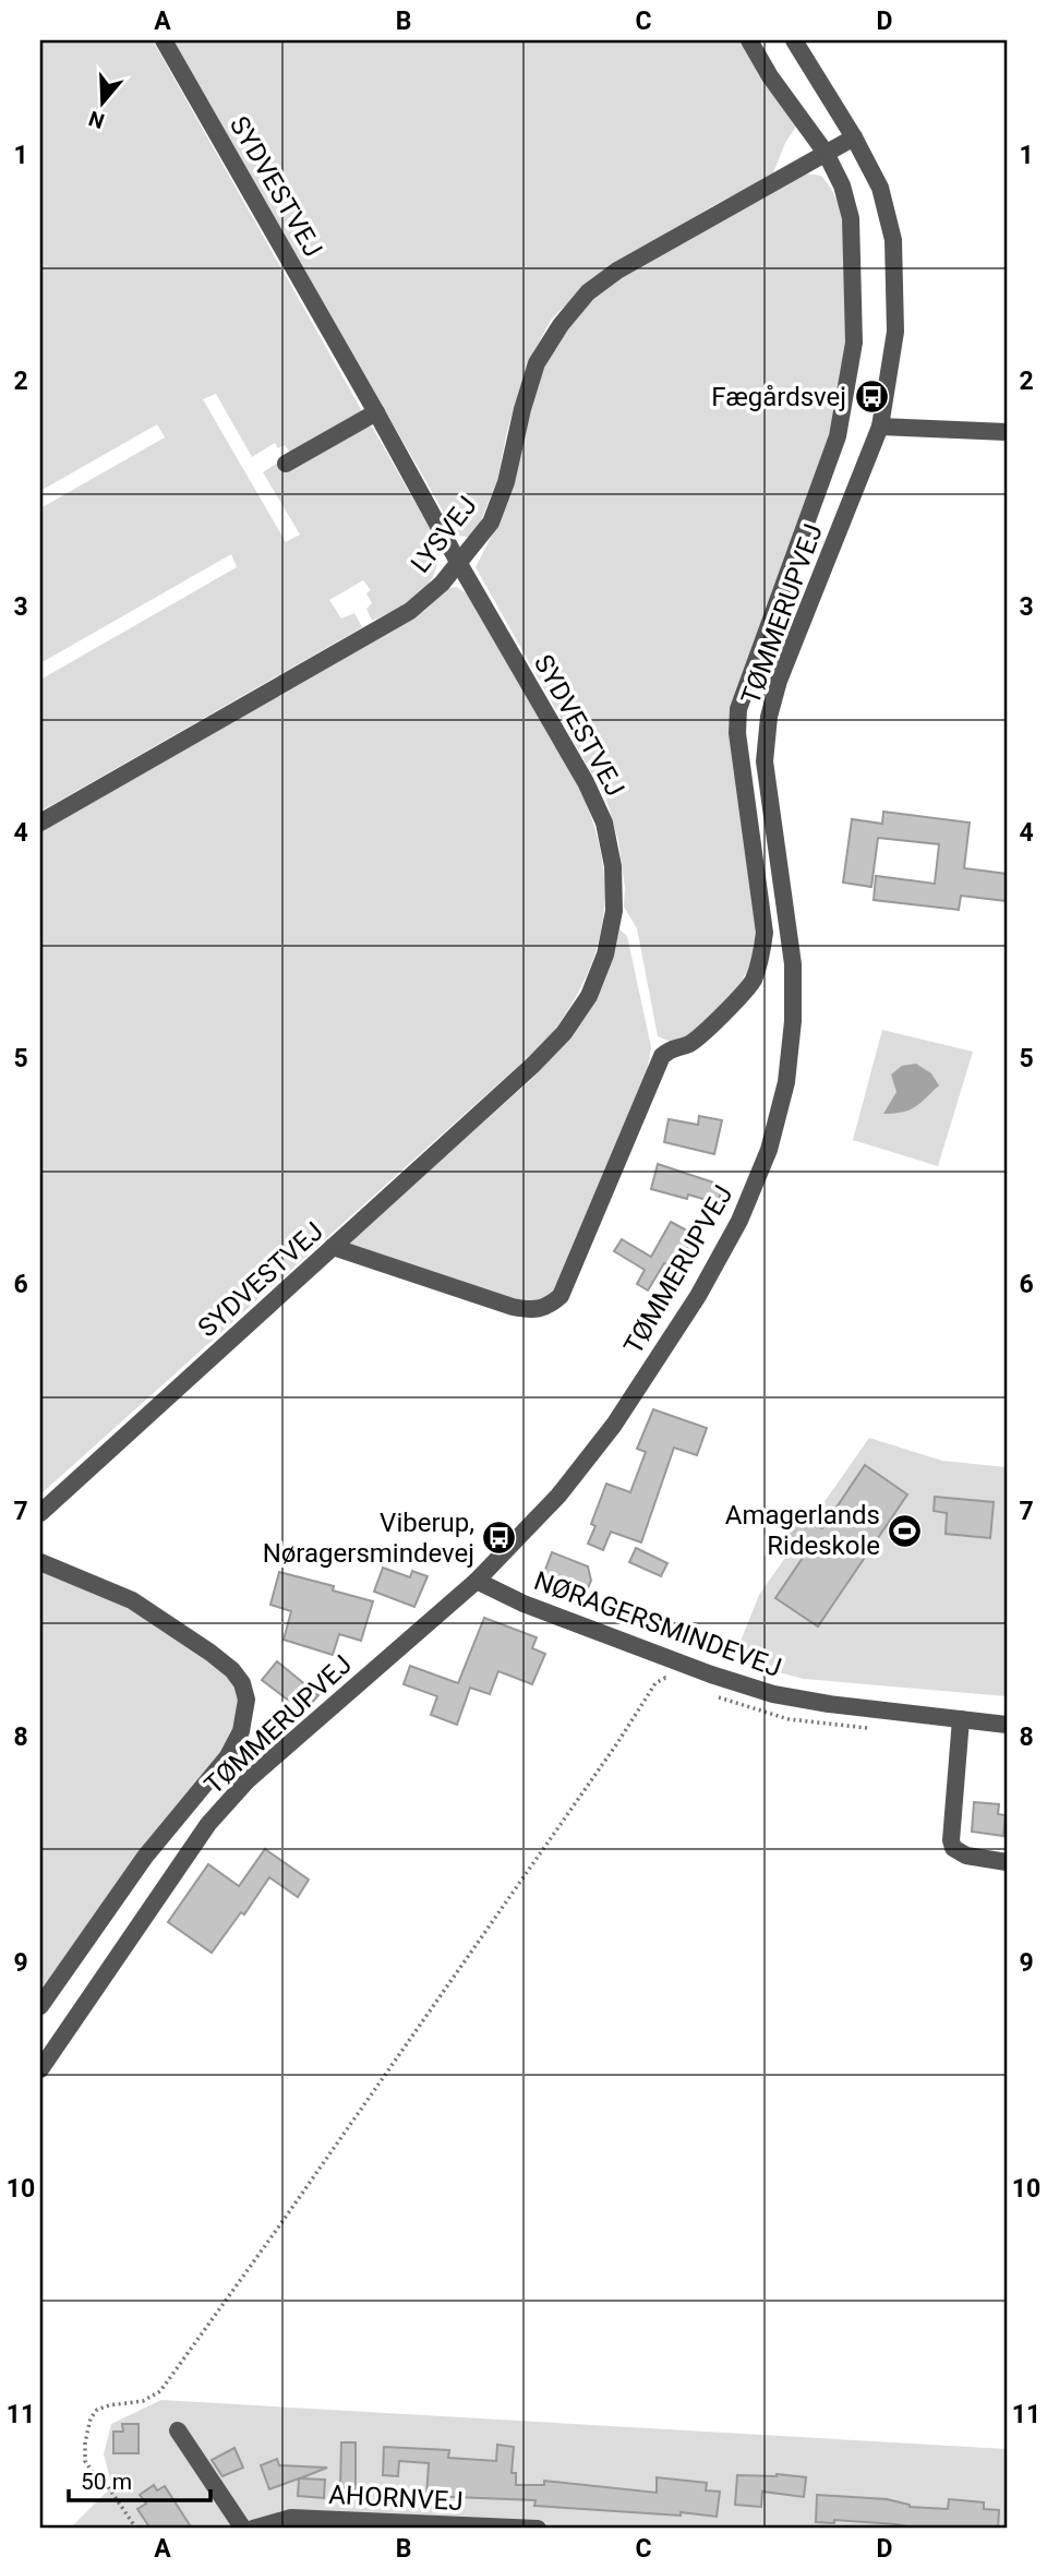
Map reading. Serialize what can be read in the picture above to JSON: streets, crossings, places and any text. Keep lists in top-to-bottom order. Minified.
{"streets":{"street":["SYDVESTVEJ","LYSVEJ","TØMMERUPVEJ","NØRAGERSMINDEVEJ","AHORNVEJ"]},"crossings":[["SYDVESTVEJ","LYSVEJ"],["LYSVEJ","TØMMERUPVEJ"],["TØMMERUPVEJ","NØRAGERSMINDEVEJ"]],"places":{"bus stop":["Fægårdsvej","Viberup, Nøragersmindevej"],"sports":["Amagerlands Rideskole"]},"scale_bar":"50 m","north":"bottom","grid":{"columns":["A","B","C","D"],"rows":["1","2","3","4","5","6","7","8","9","10","11"]}}
